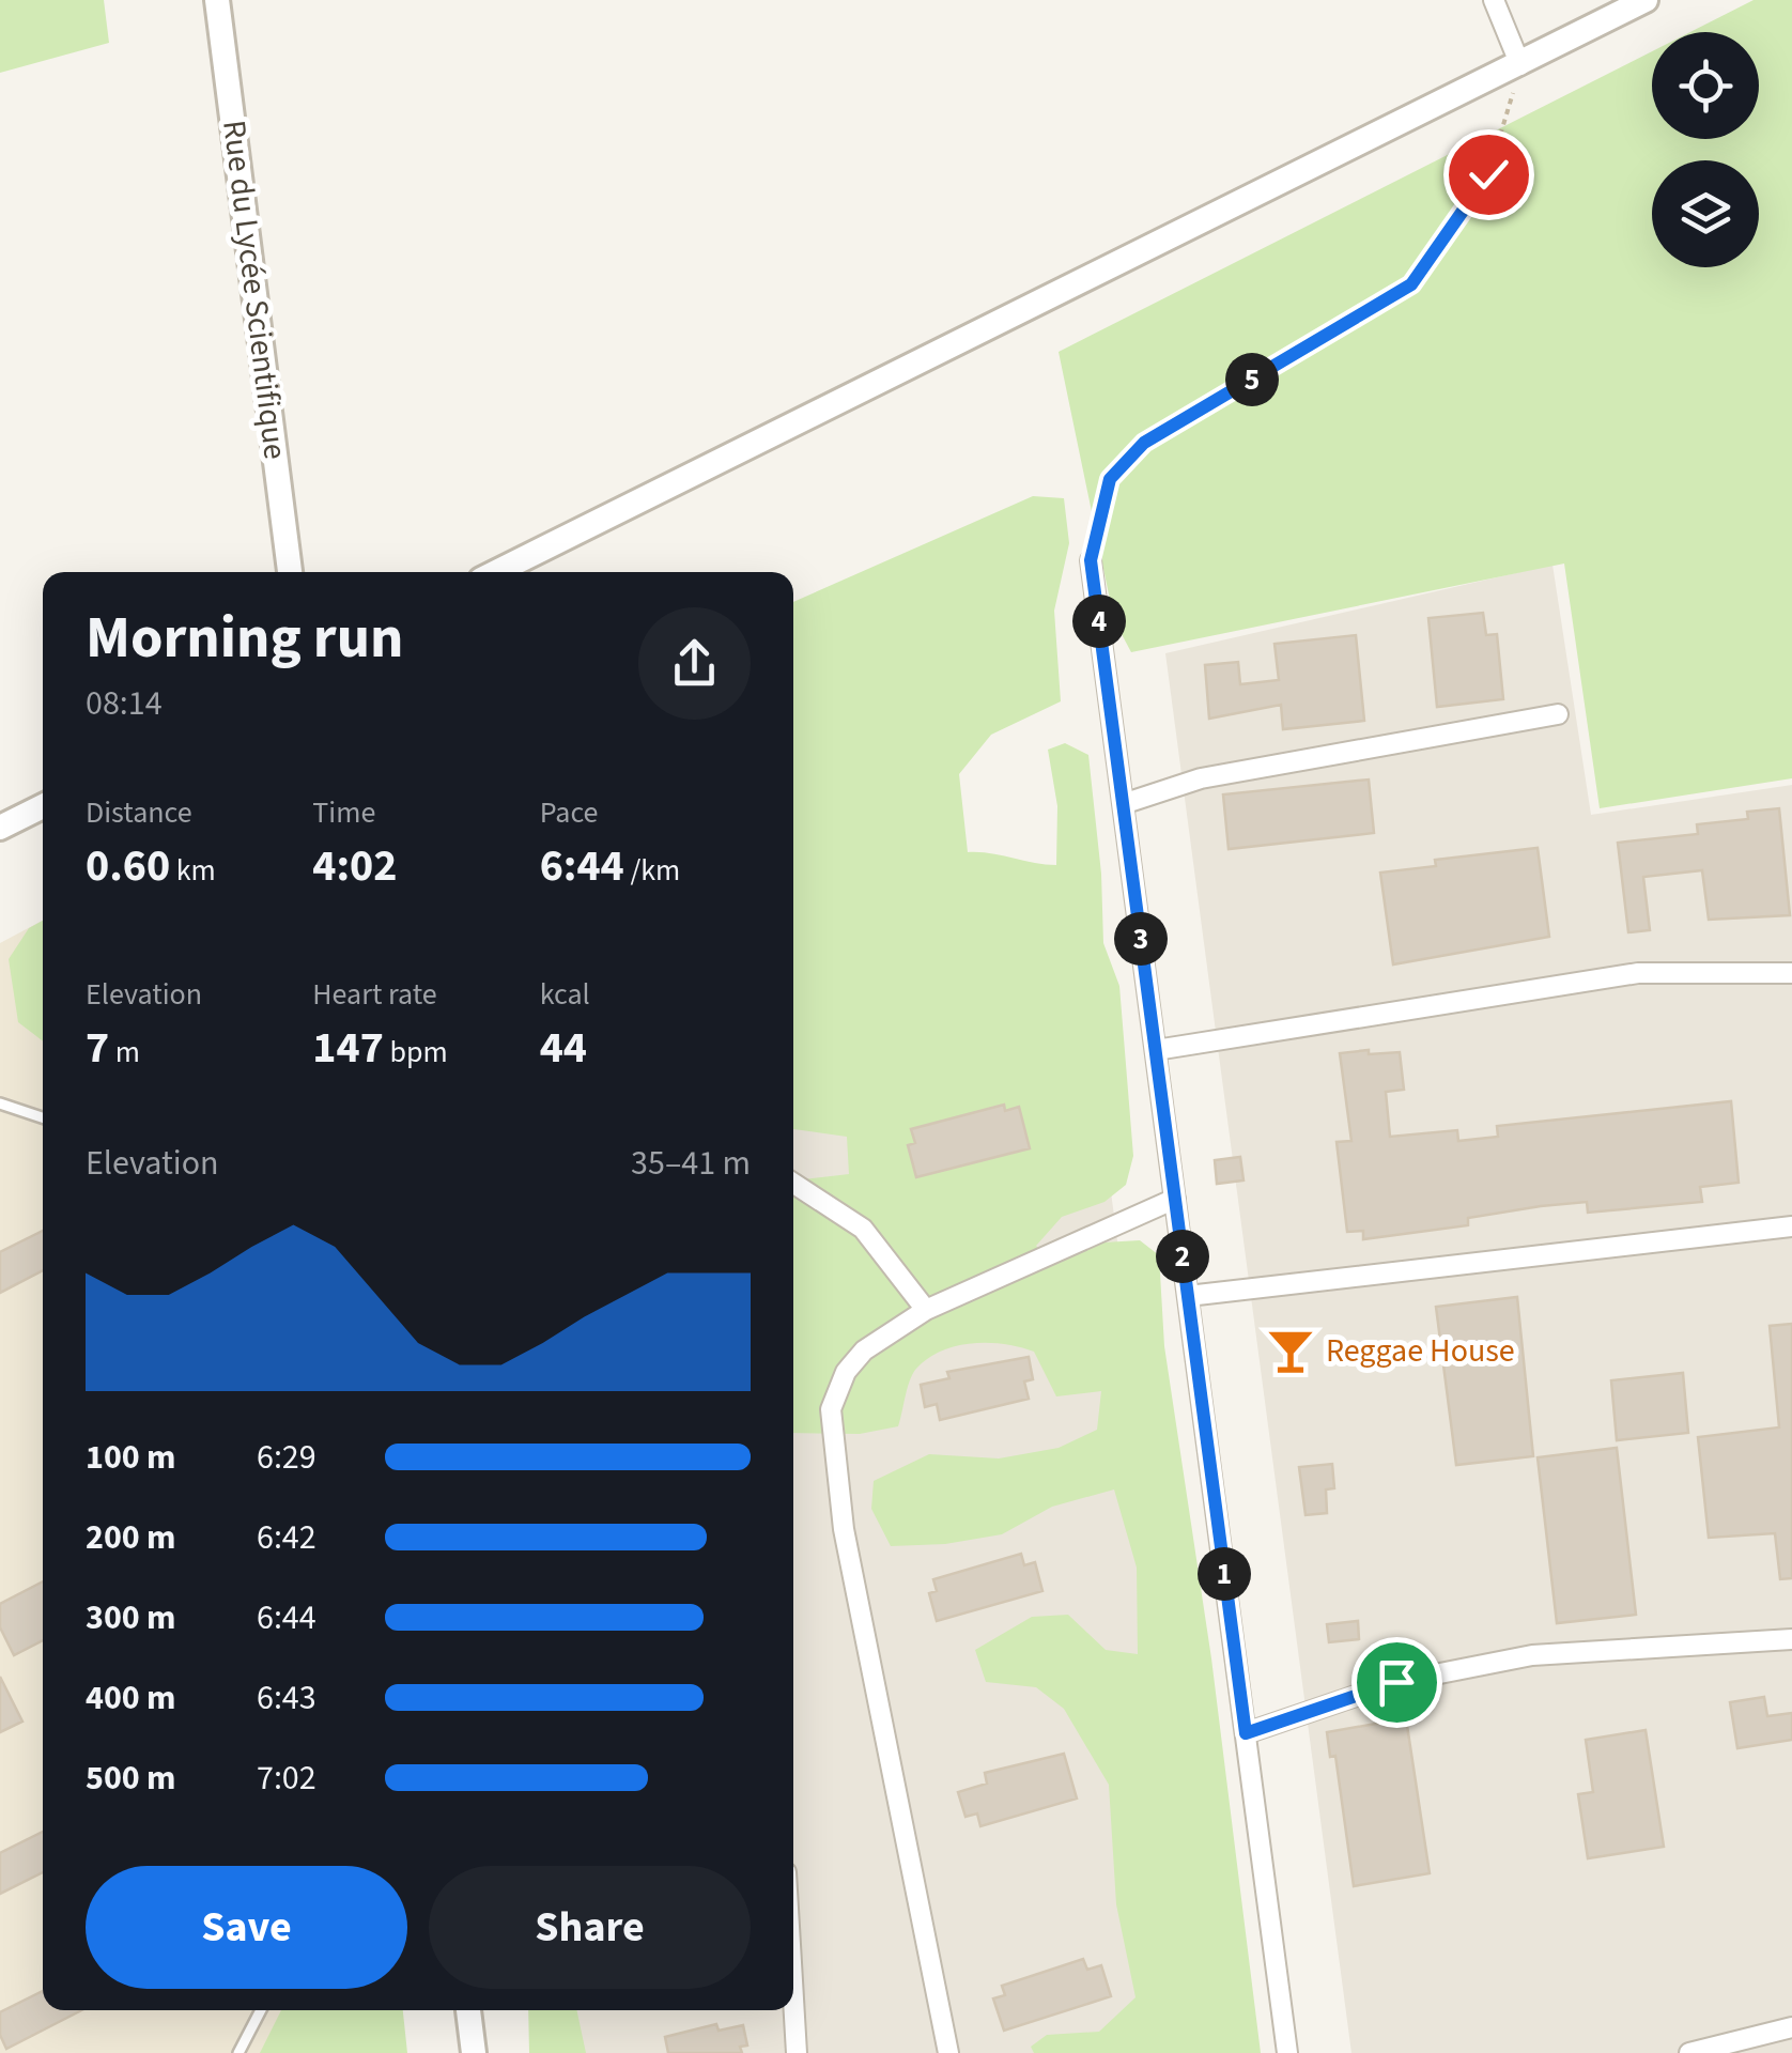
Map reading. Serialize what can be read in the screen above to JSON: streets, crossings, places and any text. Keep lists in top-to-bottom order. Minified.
{"streets":{"street":["Rue du Lycée Scientifique"]},"places":{"bar":["Reggae House"]},"page":{"pins":["5","4","3","2","1"],"heading":["Morning run","08:14"],"stats":[["Distance","0.60 km"],["Time","4:02"],["Pace","6:44 /km"],["Elevation","7 m"],["Heart rate","147 bpm"],["kcal","44"]],"chart":["Elevation","35–41 m"],"list":[{"name":"100 m","note":"6:29"},{"name":"200 m","note":"6:42"},{"name":"300 m","note":"6:44"},{"name":"400 m","note":"6:43"},{"name":"500 m","note":"7:02"}],"buttons":["Save","Share"]}}
